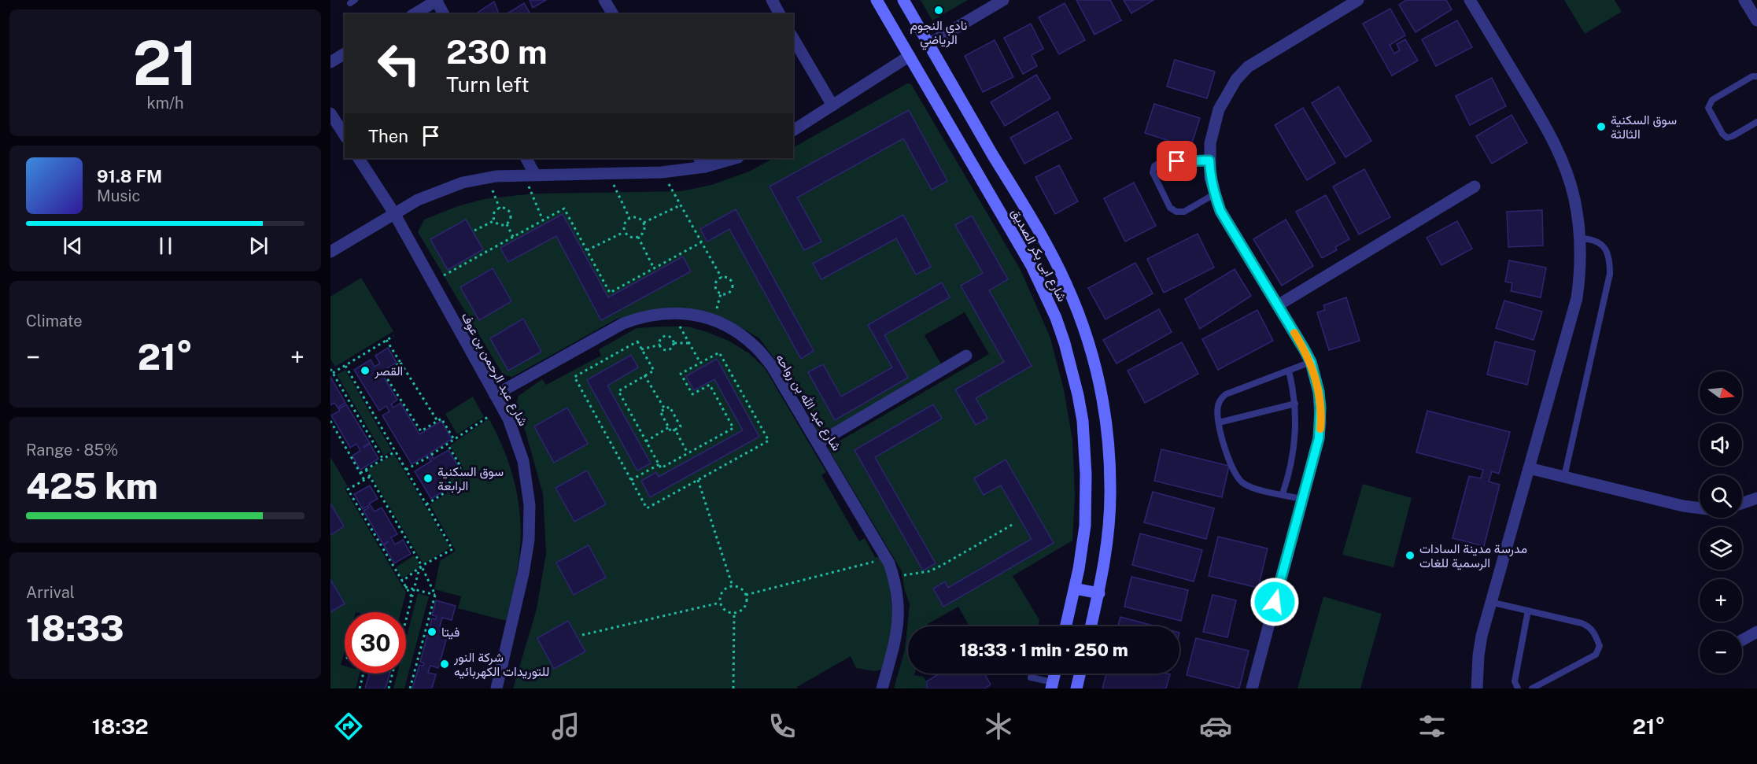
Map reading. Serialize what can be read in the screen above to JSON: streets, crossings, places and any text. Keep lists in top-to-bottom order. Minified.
{"streets":{"main road":["شارع ابى بكر الصديق"],"street":["شارع عبد الرحمن بن عوف","شارع عبد الله بن رواحه"]},"crossings":[["شارع عبد الرحمن بن عوف","شارع عبد الله بن رواحه"]],"places":["نادي النجوم الرياضي","سوق السكنية الثالثة","القصر","سوق السكنية الرابعة","مدرسة مدينة السادات الرسمية للغات","فيتا","شركة النور للتوريدات الكهربائيه"],"north":"right","page":{"tile":[["21","km/h"],"Climate",["Range · 85%","425 km"],["Arrival","18:33"]],"turn":["230 m","Turn left"],"then":"Then","song":["91.8 FM","Music"],"heat":["−","21°","+"],"map_buttons":["+","−"],"limit":"30","trip":"18:33 · 1 min · 250 m","tabs":["18:32","21°"]}}
